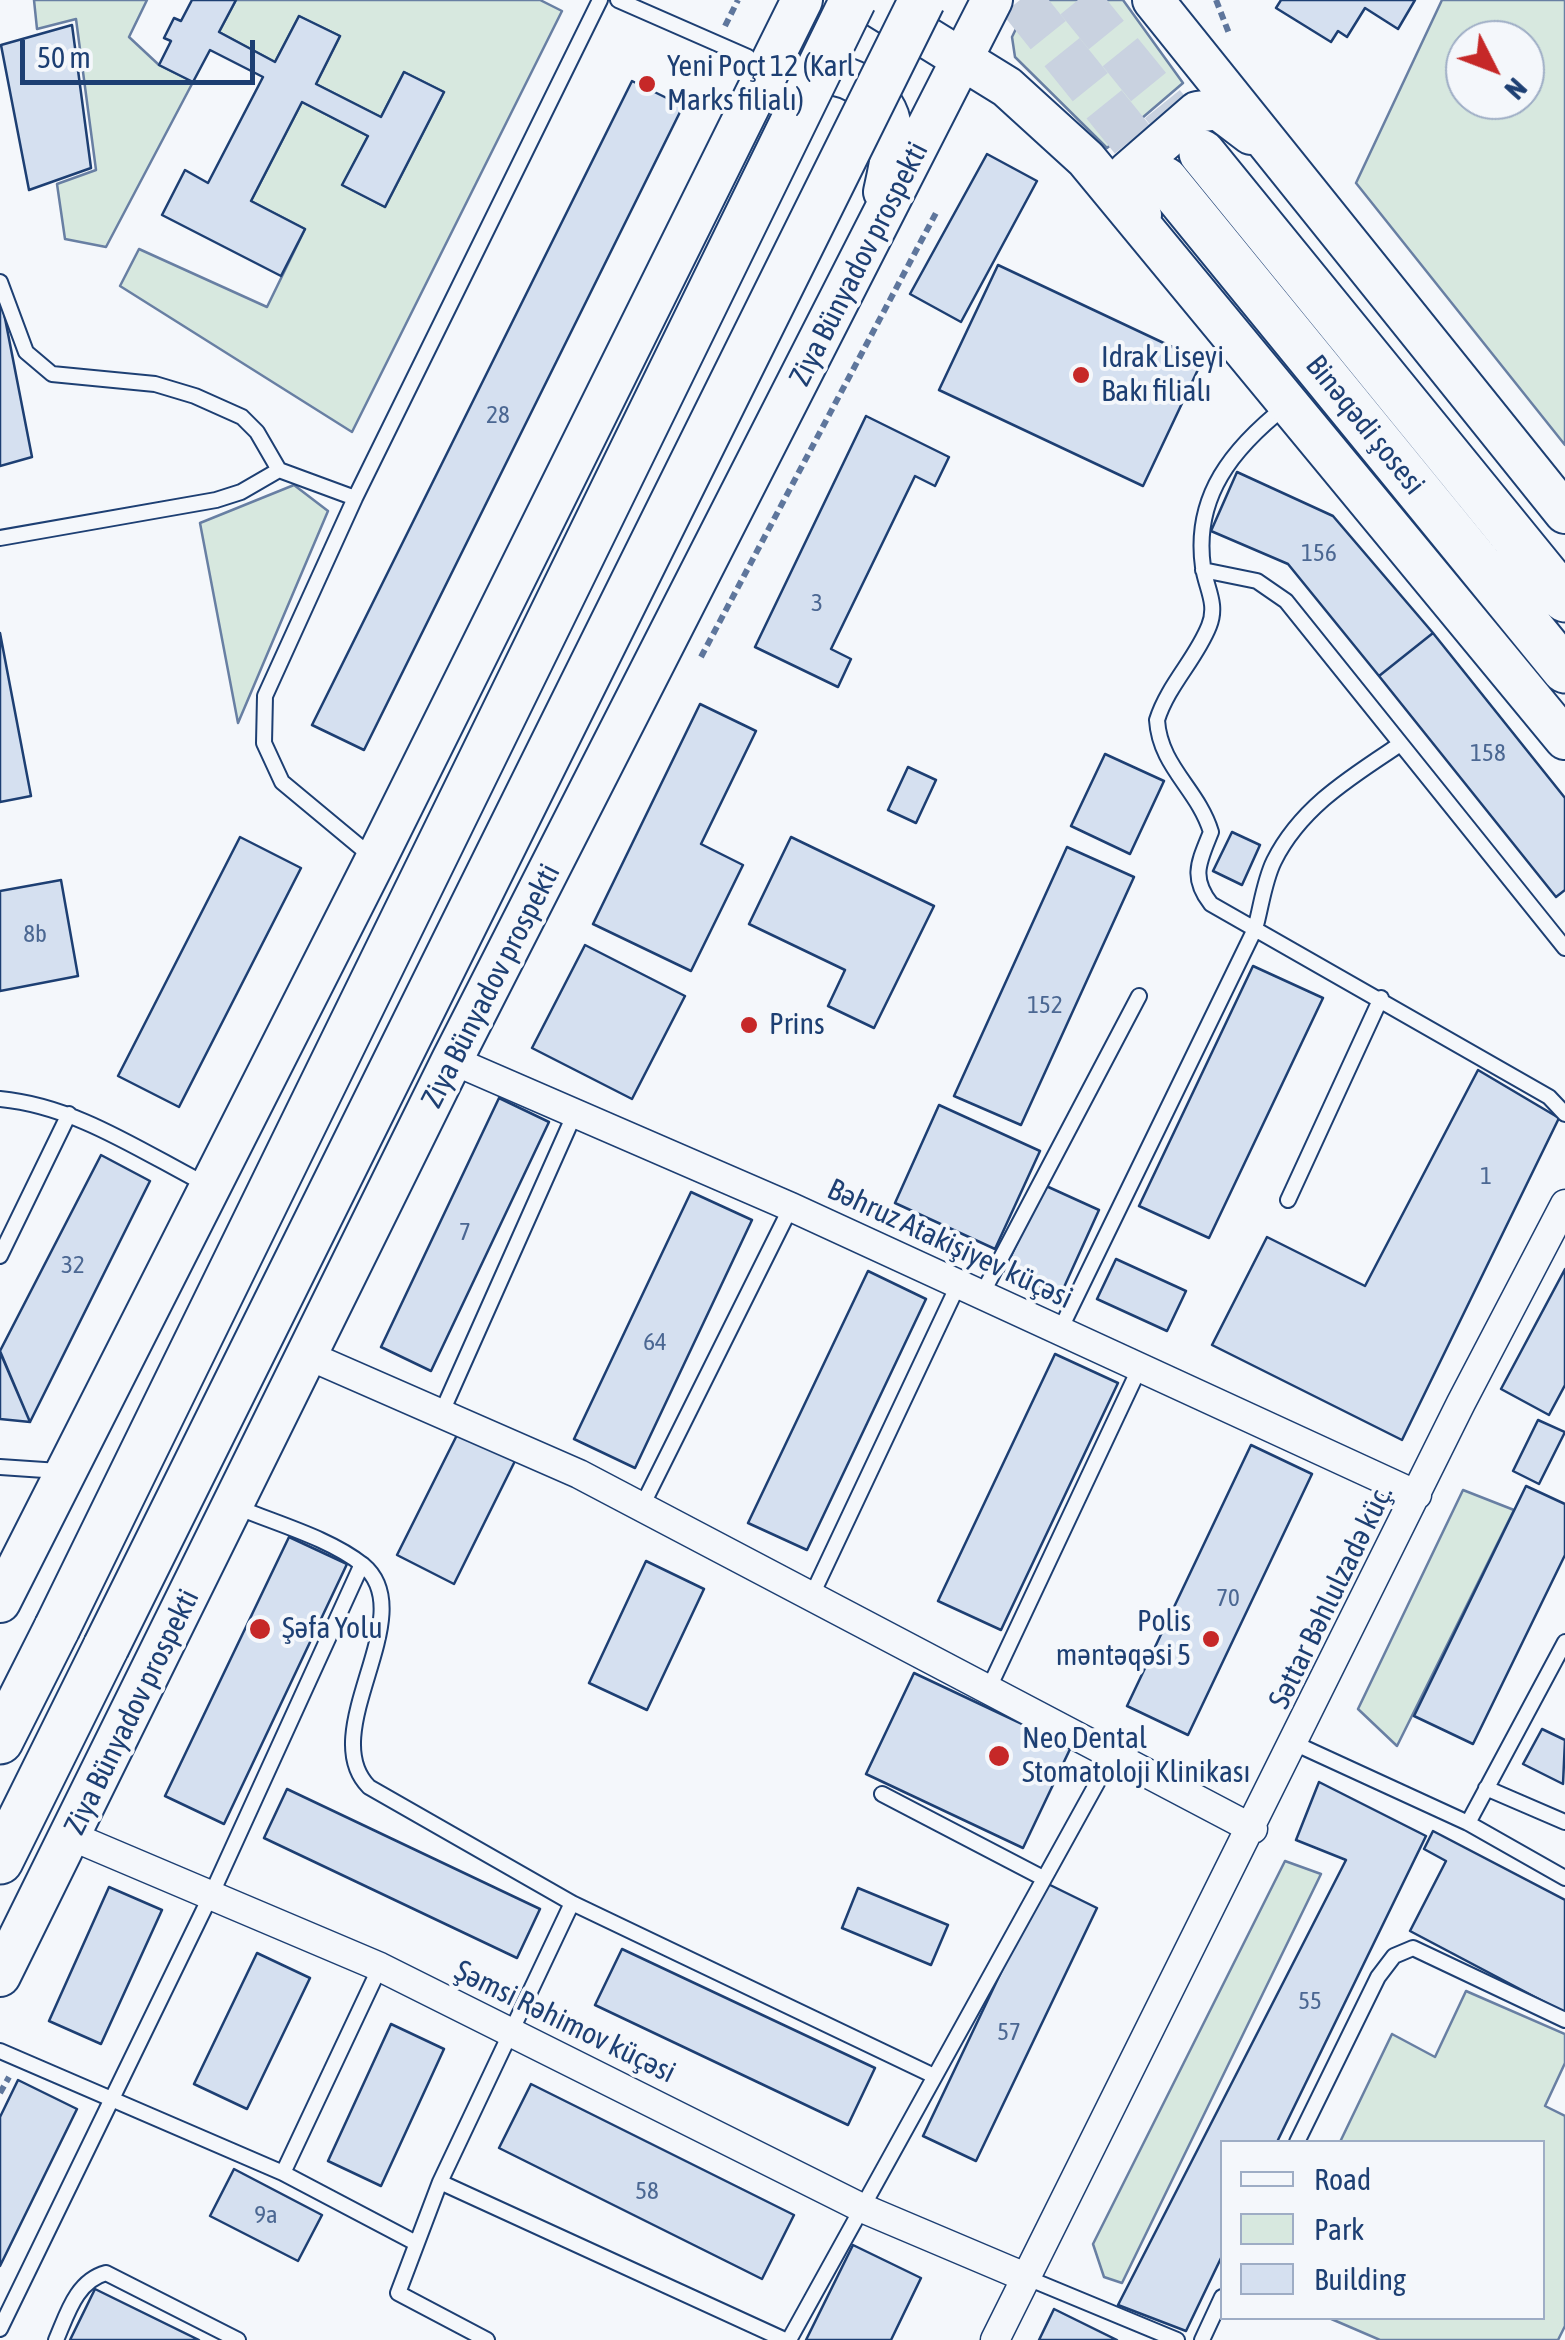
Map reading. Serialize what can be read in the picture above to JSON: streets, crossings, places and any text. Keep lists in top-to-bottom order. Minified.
{"streets":{"main road":["Ziya Bünyadov prospekti","Binəqədi şosesi"],"street":["Bəhruz Atakişiyev küçəsi","Səttar Bəhlulzadə küç.","Şəmsi Rəhimov küçəsi"]},"crossings":[["Ziya Bünyadov prospekti","Bəhruz Atakişiyev küçəsi"],["Ziya Bünyadov prospekti","Şəmsi Rəhimov küçəsi"],["Bəhruz Atakişiyev küçəsi","Səttar Bəhlulzadə küç."],["Səttar Bəhlulzadə küç.","Şəmsi Rəhimov küçəsi"]],"places":["Yeni Poçt 12 (Karl Marks filialı)","Idrak Liseyi Bakı filialı","Prins","Şəfa Yolu","Polis məntəqəsi 5","Neo Dental Stomatoloji Klinikası"],"house_numbers":["28","156","3","158","8b","152","1","7","32","64","70","55","57","58","9a"],"legend":["Road","Park","Building"],"scale_bar":"50 m","north":"bottom right"}
